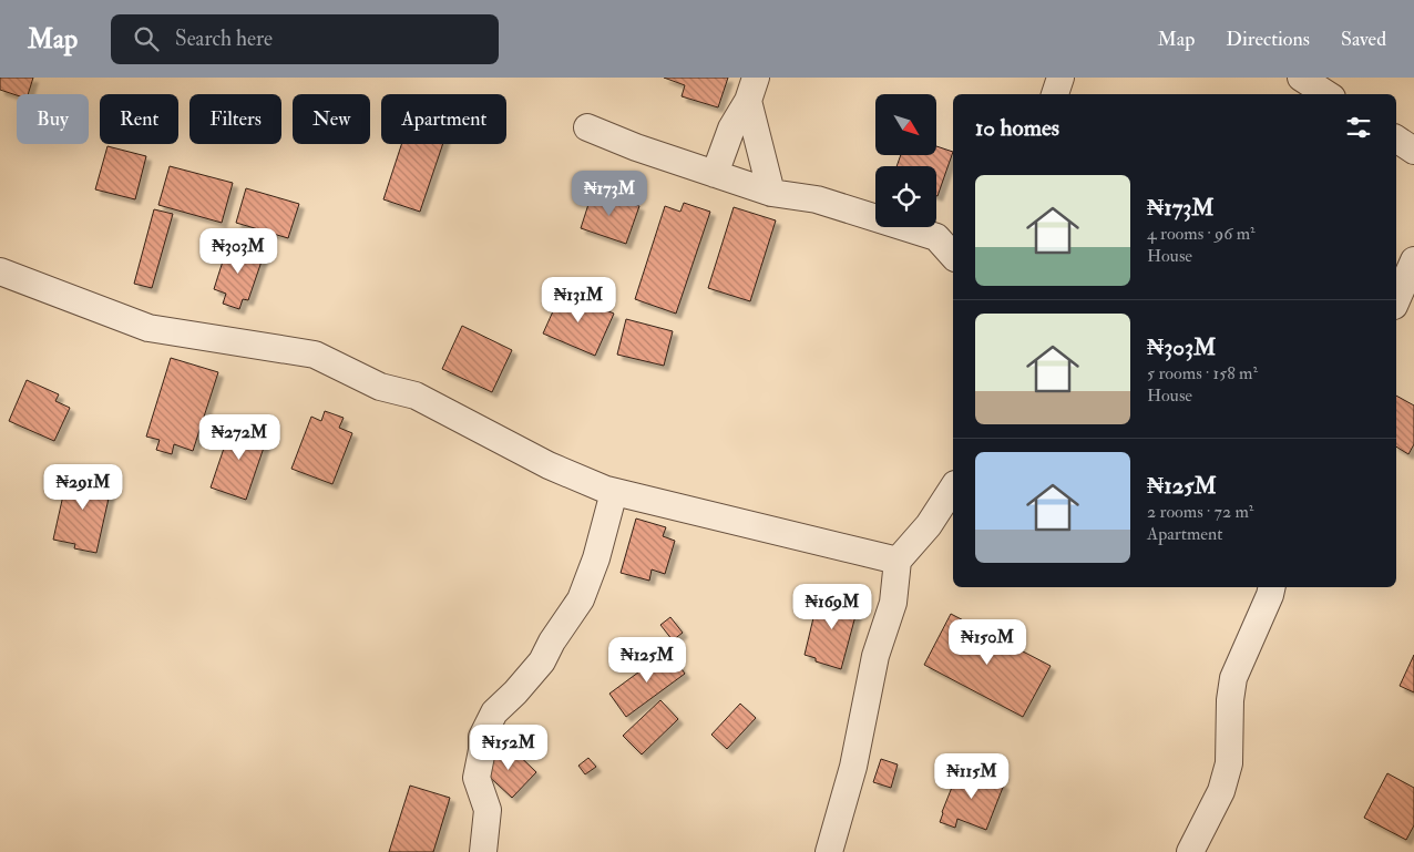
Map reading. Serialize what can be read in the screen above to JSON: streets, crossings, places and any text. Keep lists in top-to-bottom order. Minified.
{"north":"bottom right","page":{"header":"Map","search":"Search here","nav":["Map","Directions","Saved"],"chip":["Buy","Rent","Filters","New","Apartment"],"heading":"10 homes","list":[{"name":"₦173M","note":"4 rooms · 96 m² · House"},{"name":"₦303M","note":"5 rooms · 158 m² · House"},{"name":"₦125M","note":"2 rooms · 72 m² · Apartment"}],"price":["₦173M","₦303M","₦131M","₦272M","₦291M","₦169M","₦150M","₦125M","₦152M","₦115M"]}}
